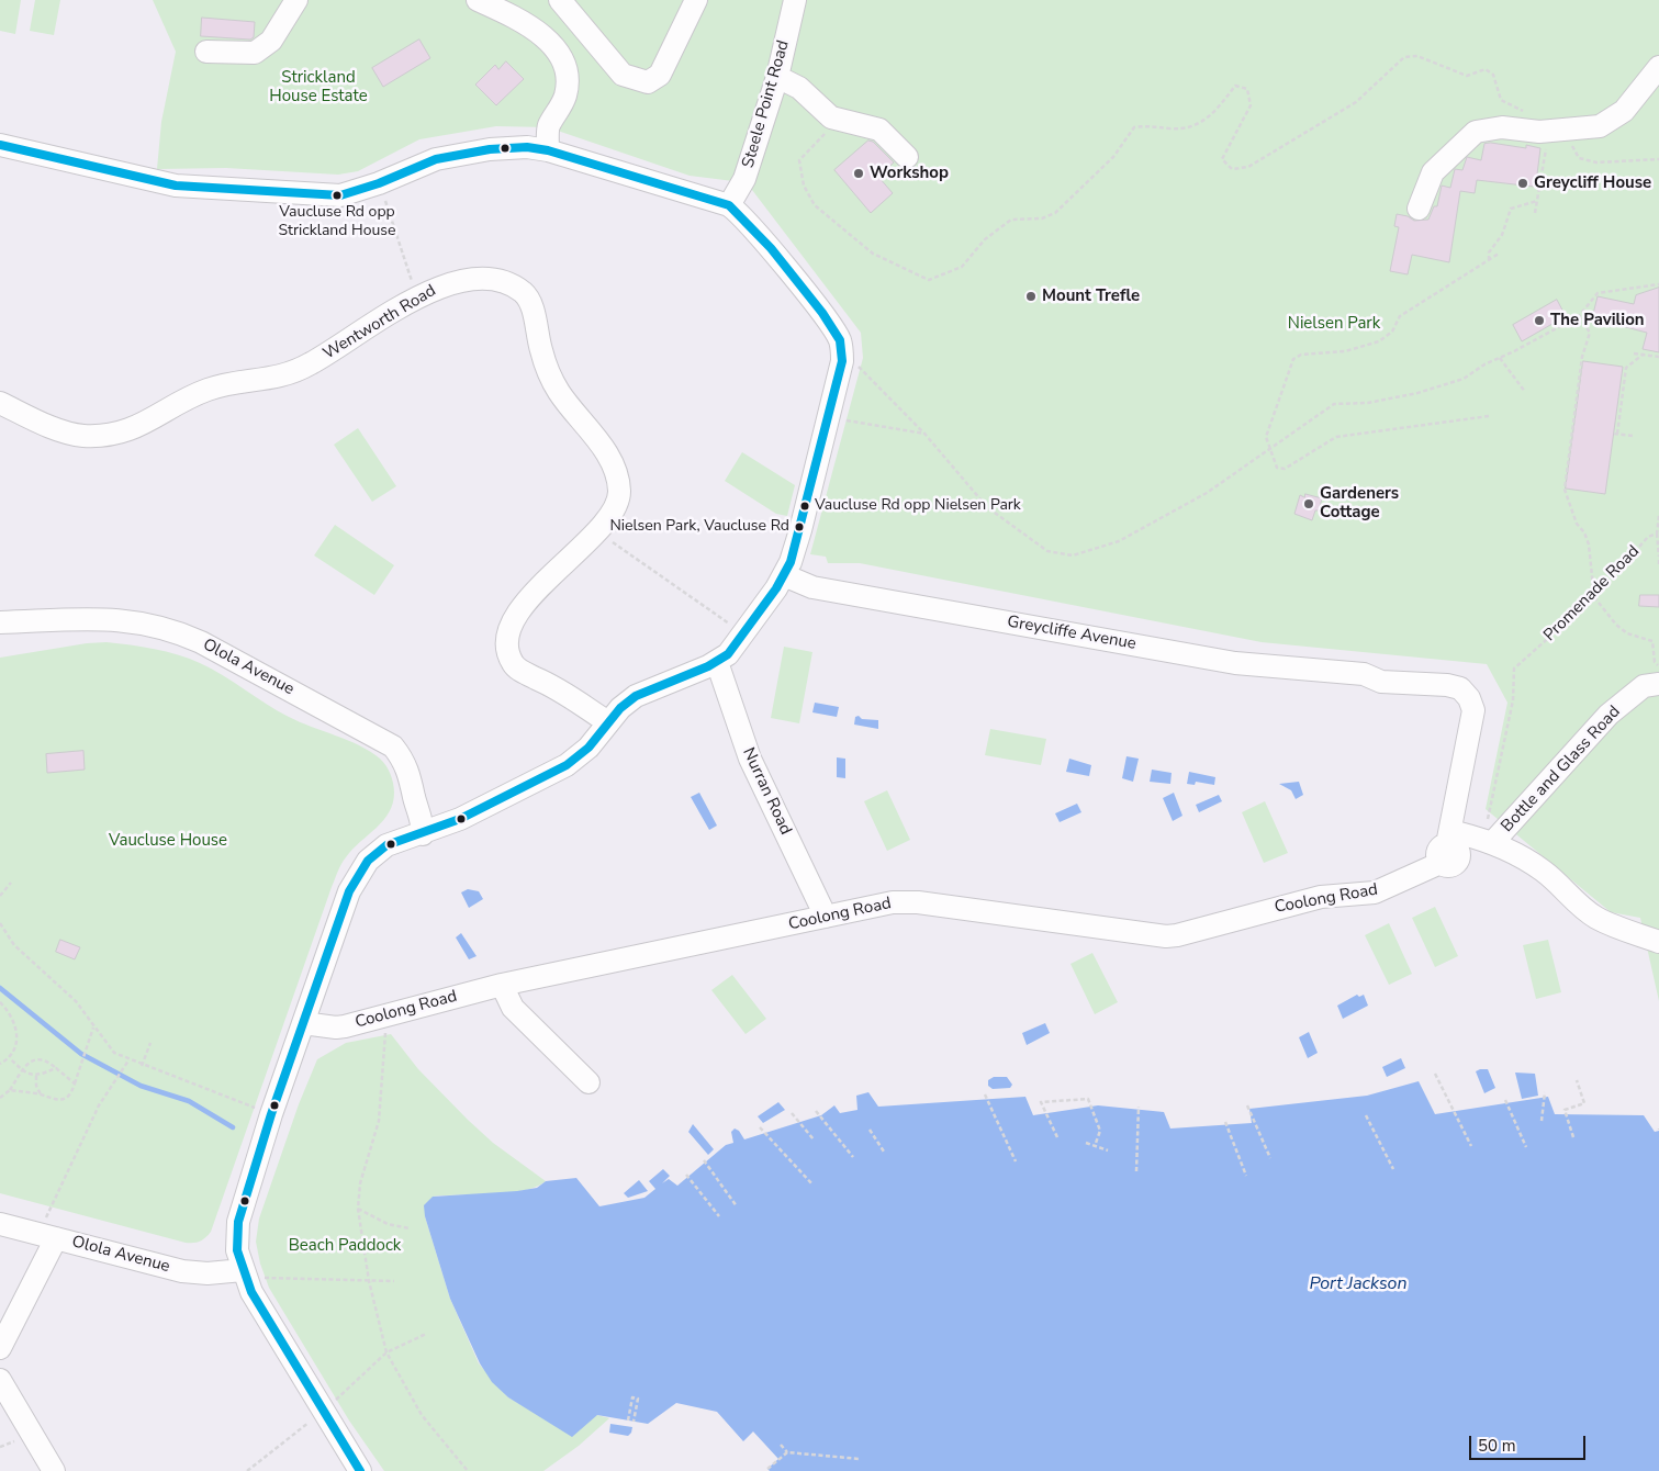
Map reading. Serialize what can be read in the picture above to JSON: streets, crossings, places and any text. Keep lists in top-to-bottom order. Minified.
{"streets":{"street":["Steele Point Road","Wentworth Road","Greycliffe Avenue","Olola Avenue","Bottle and Glass Road","Nurran Road","Coolong Road"],"path":["Promenade Road"]},"crossings":[["Promenade Road","Bottle and Glass Road"],["Greycliffe Avenue","Bottle and Glass Road"],["Greycliffe Avenue","Coolong Road"],["Bottle and Glass Road","Coolong Road"],["Nurran Road","Coolong Road"]],"water":["Port Jackson"],"parks":["Strickland House Estate","Nielsen Park","Vaucluse House","Beach Paddock"],"places":["Workshop","Greycliff House","Vaucluse Rd opp Strickland House","Mount Trefle","The Pavilion","Gardeners Cottage","Vaucluse Rd opp Nielsen Park","Nielsen Park, Vaucluse Rd"],"scale_bar":"50 m"}
